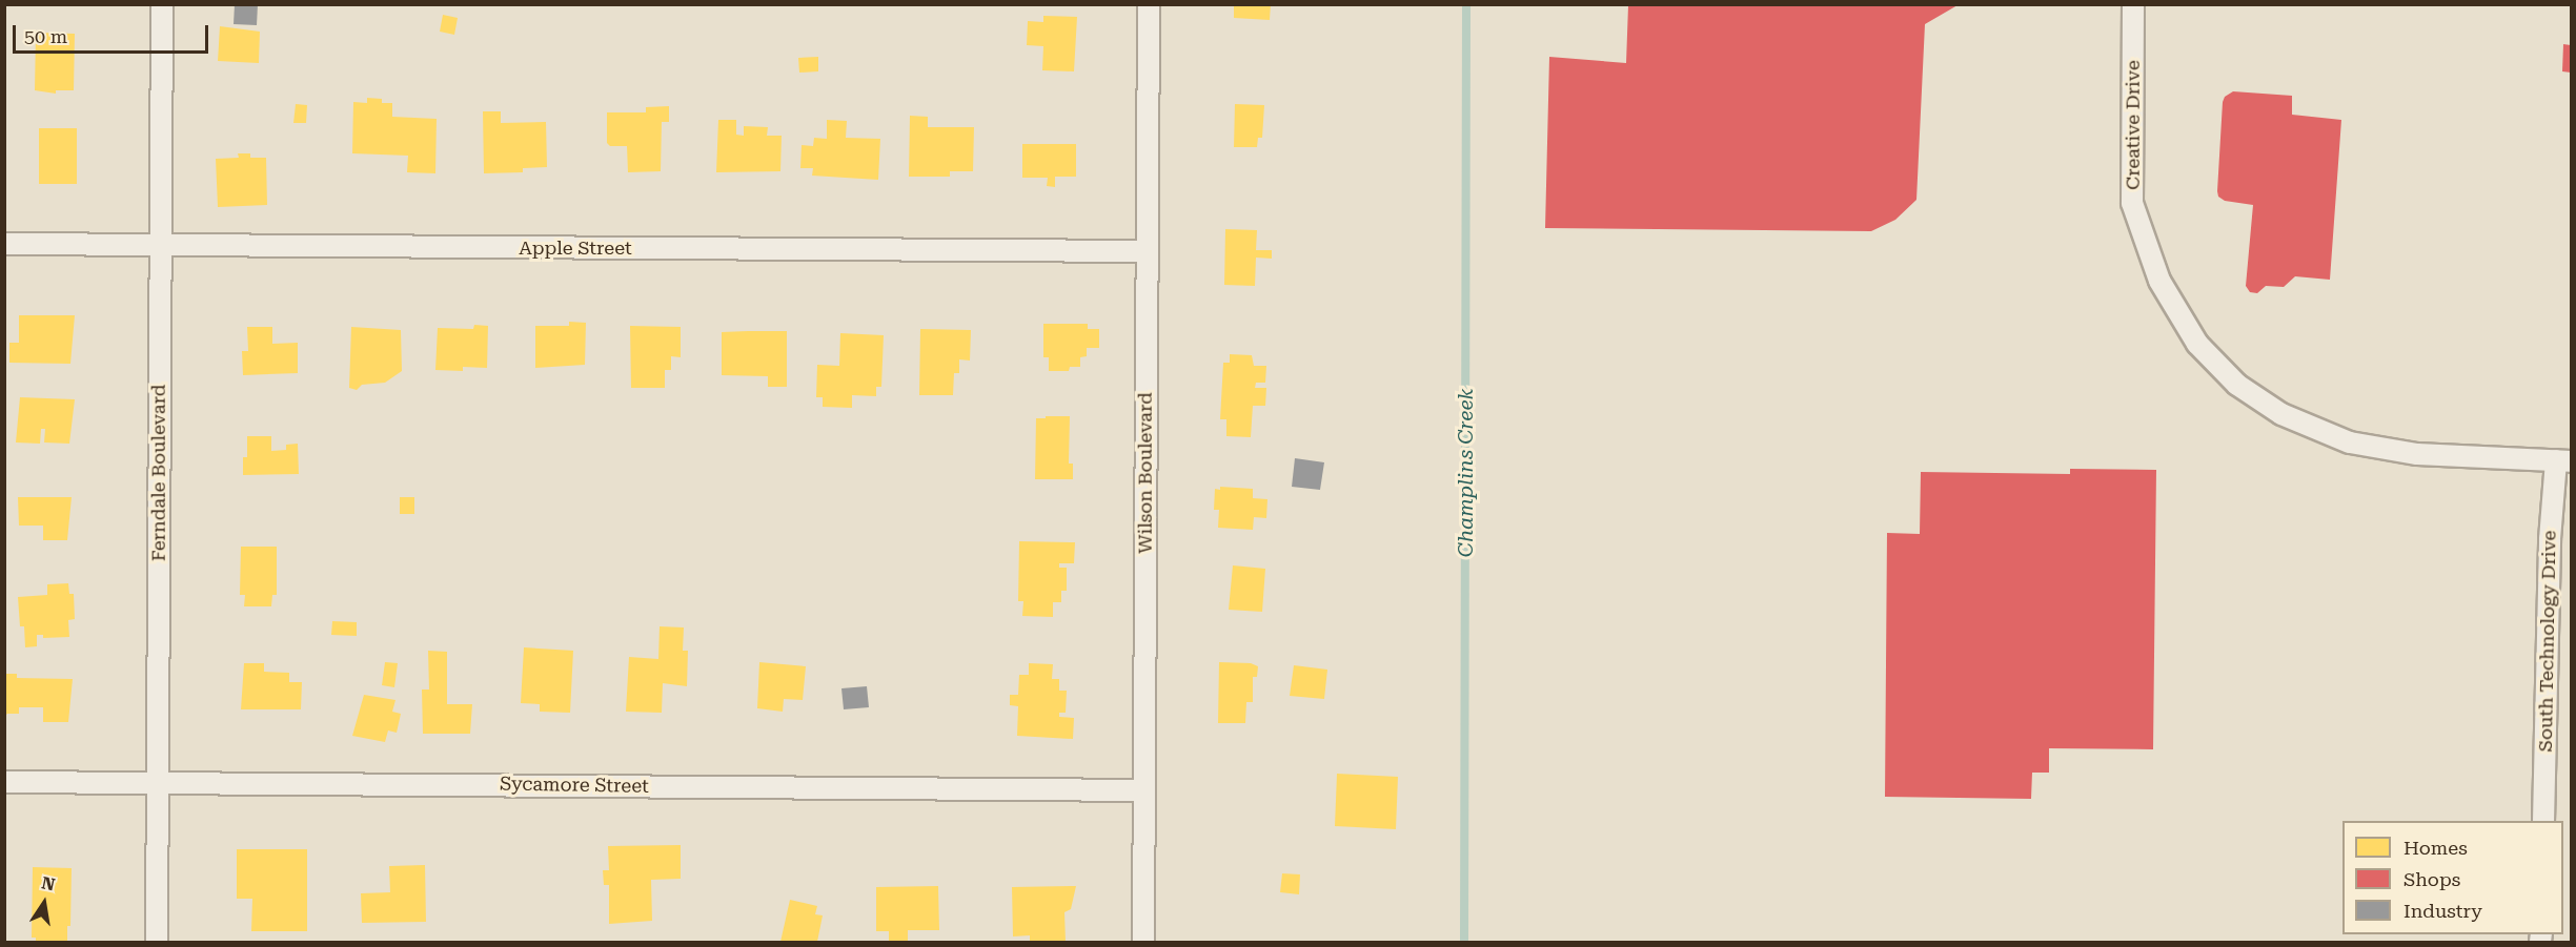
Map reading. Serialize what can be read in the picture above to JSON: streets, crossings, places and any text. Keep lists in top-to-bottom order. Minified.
{"streets":{"street":["Creative Drive","Apple Street","Ferndale Boulevard","Wilson Boulevard","South Technology Drive","Sycamore Street"]},"crossings":[["Creative Drive","South Technology Drive"],["Apple Street","Ferndale Boulevard"],["Apple Street","Wilson Boulevard"],["Ferndale Boulevard","Sycamore Street"],["Wilson Boulevard","Sycamore Street"]],"water":["Champlins Creek"],"legend":["Homes","Shops","Industry"],"scale_bar":"50 m","north":"top"}
